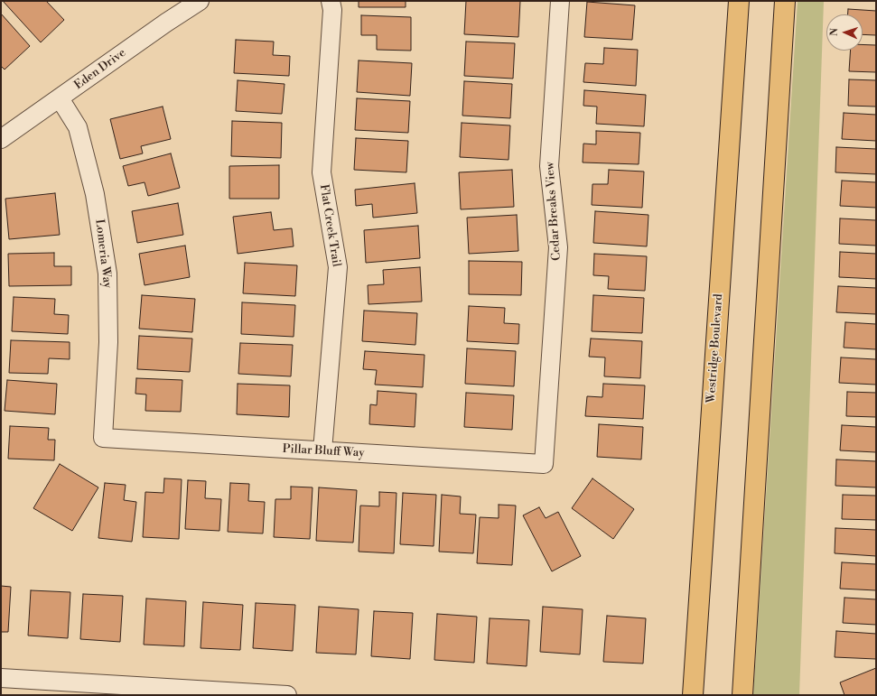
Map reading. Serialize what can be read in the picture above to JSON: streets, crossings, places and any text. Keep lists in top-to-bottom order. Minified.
{"streets":{"main road":["Westridge Boulevard"],"street":["Eden Drive","Cedar Breaks View","Flat Creek Trail","Lomeria Way","Pillar Bluff Way"]},"crossings":[["Eden Drive","Lomeria Way"],["Cedar Breaks View","Pillar Bluff Way"],["Flat Creek Trail","Pillar Bluff Way"],["Lomeria Way","Pillar Bluff Way"]],"north":"left"}
